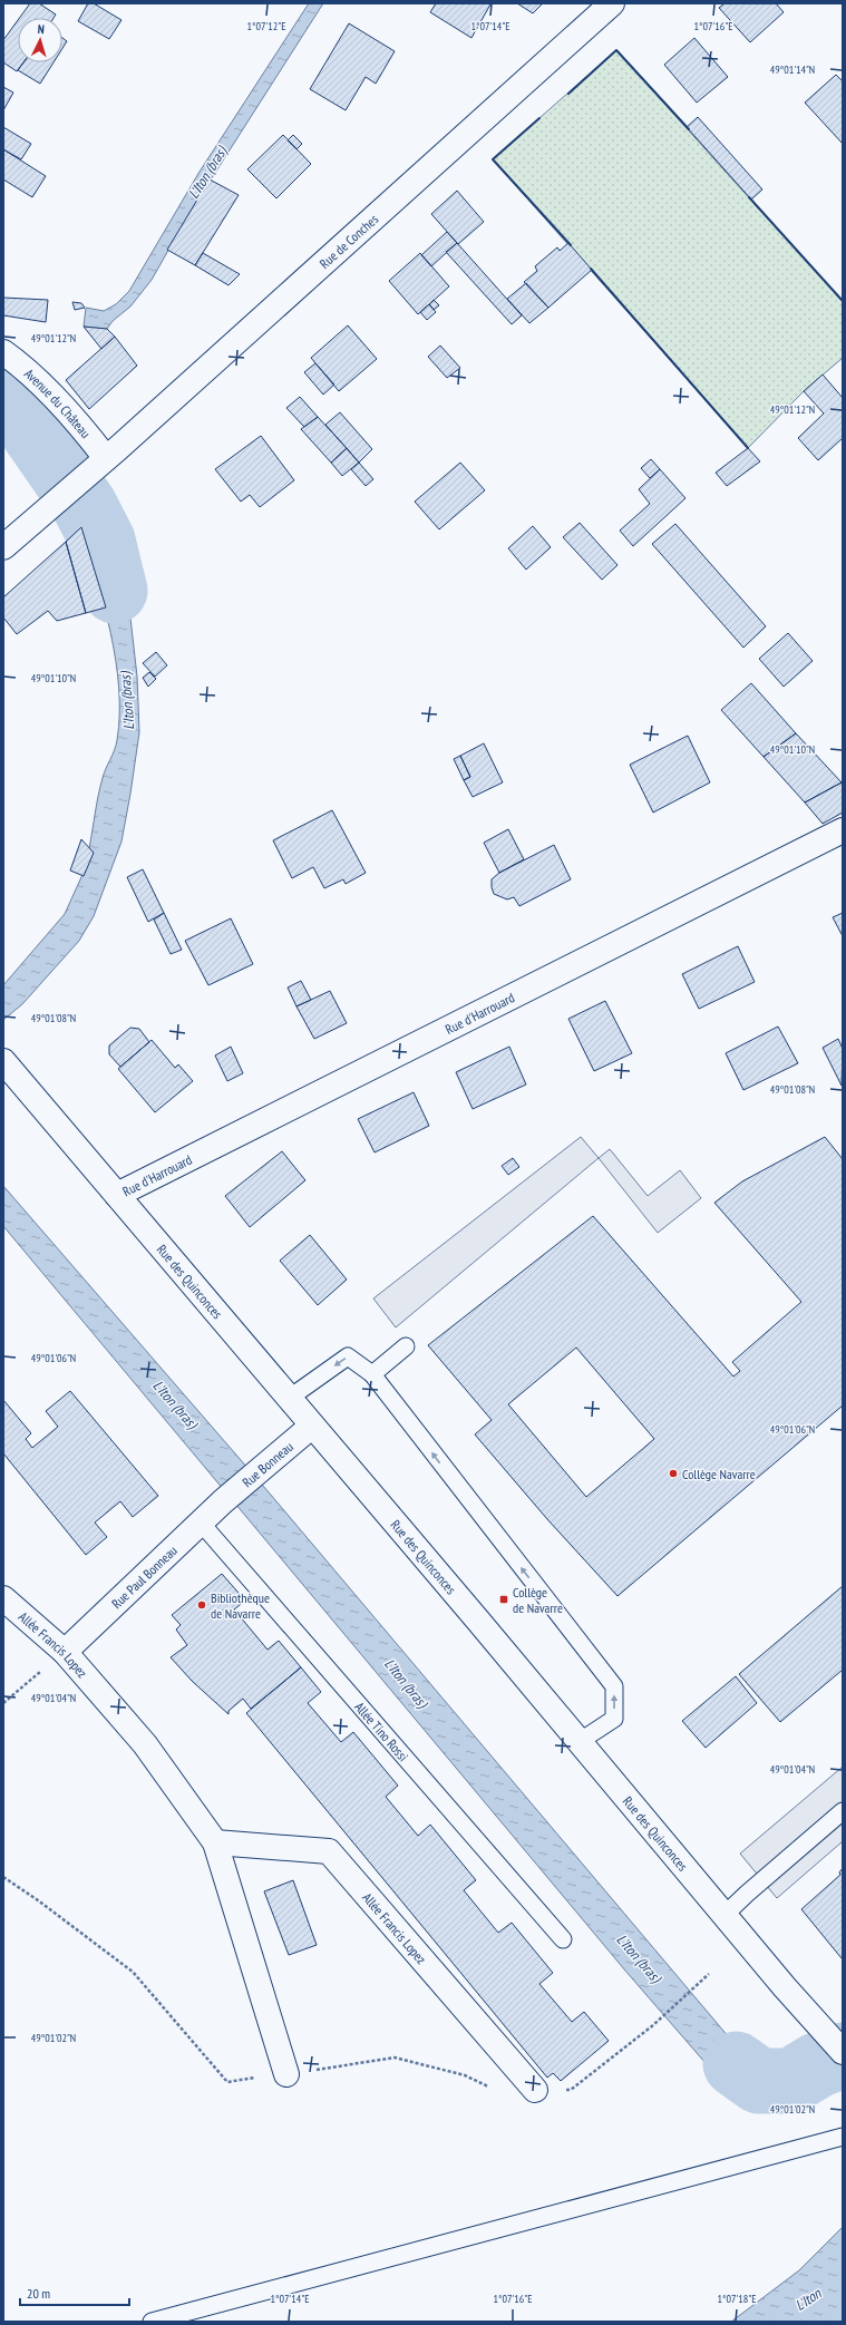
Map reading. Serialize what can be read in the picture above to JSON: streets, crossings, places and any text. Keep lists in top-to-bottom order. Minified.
{"streets":{"street":["Rue de Conches","Avenue du Château","Rue d'Harrouard","Rue des Quinconces","Rue Bonneau","Rue Paul Bonneau","Allée Francis Lopez"],"lane":["Allée Tino Rossi"]},"crossings":[["Rue de Conches","Avenue du Château"],["Rue d'Harrouard","Rue des Quinconces"],["Rue des Quinconces","Rue Bonneau"],["Rue Bonneau","Rue Paul Bonneau"],["Rue Paul Bonneau","Allée Francis Lopez"],["Rue Paul Bonneau","Allée Tino Rossi"]],"water":["L'Iton (bras)","L'Iton"],"places":{"other":["Collège Navarre","Bibliothèque de Navarre"],"transit":["Collège de Navarre"]},"scale_bar":"20 m","north":"top","coordinates":["1°07'12\"E","1°07'14\"E","1°07'16\"E","49°01'14\"N","49°01'12\"N","49°01'10\"N","49°01'08\"N","49°01'06\"N","49°01'04\"N","49°01'02\"N","1°07'18\"E"]}
